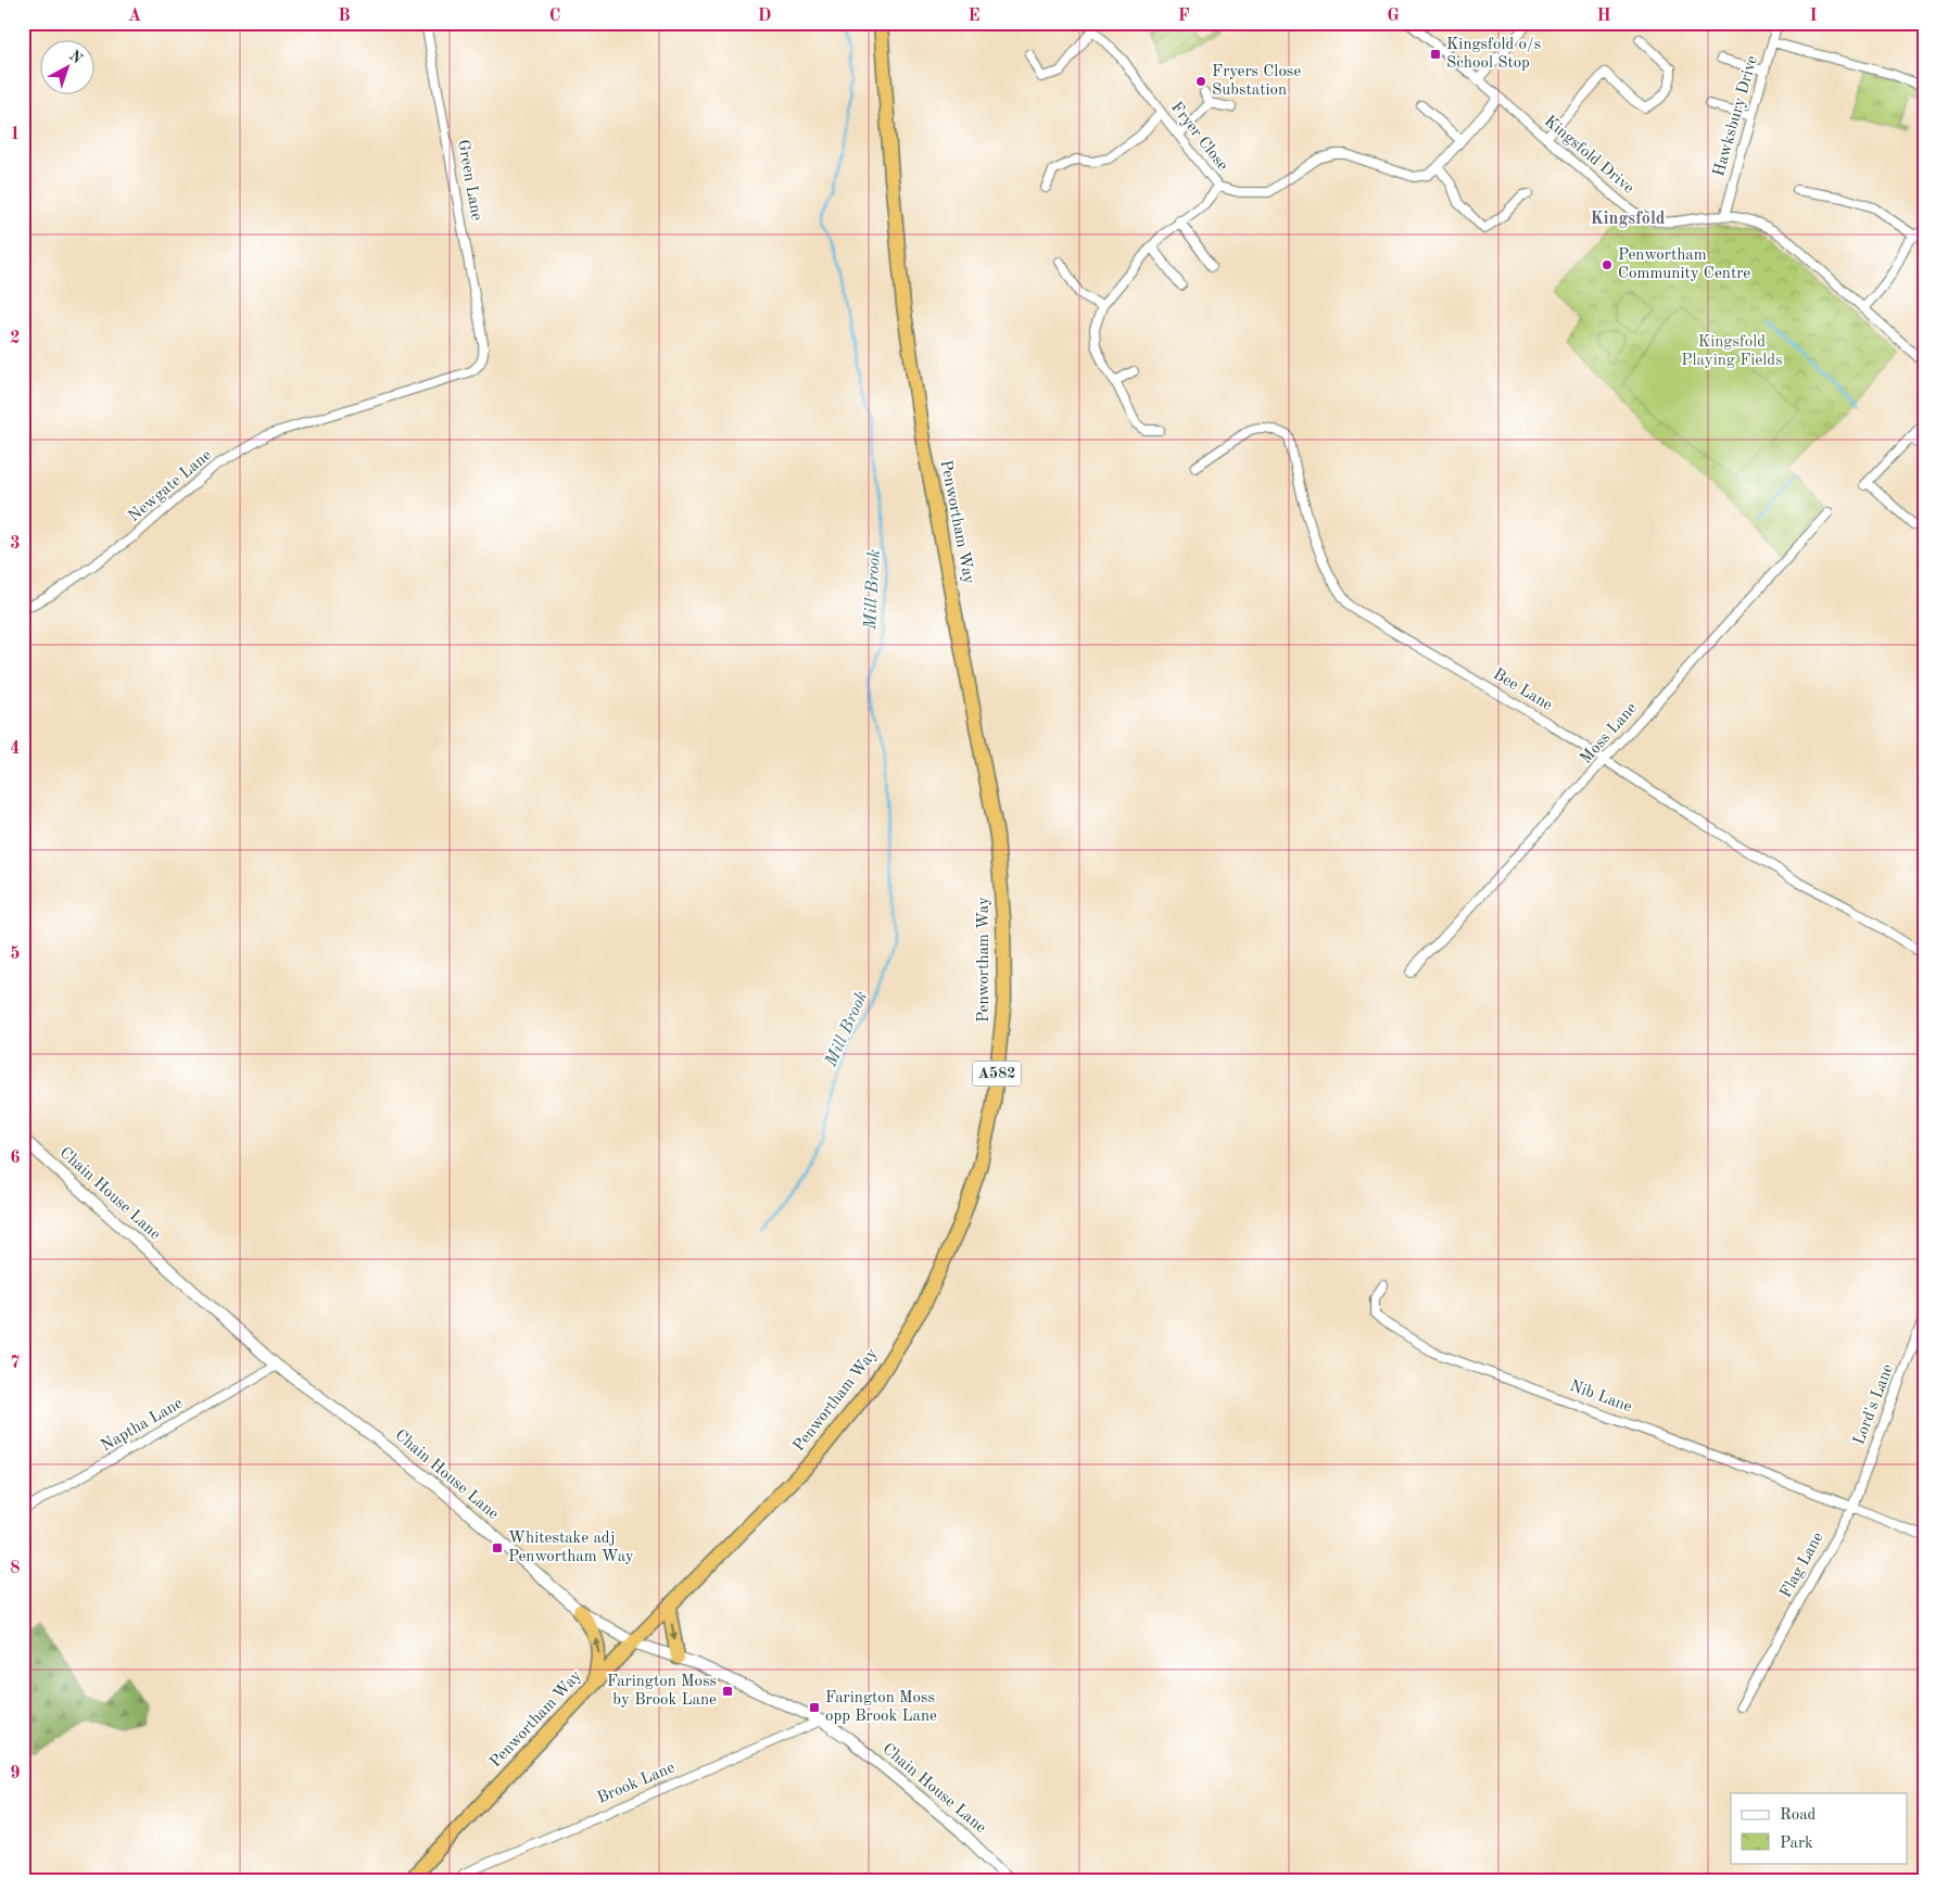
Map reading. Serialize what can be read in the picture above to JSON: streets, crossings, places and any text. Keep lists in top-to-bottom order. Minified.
{"streets":{"highway":["Penwortham Way","A582"],"street":["Hawksbury Drive","Fryer Close","Kingsfold Drive","Green Lane","Newgate Lane","Bee Lane","Moss Lane","Chain House Lane","Nib Lane","Lord's Lane","Naptha Lane","Flag Lane","Brook Lane"]},"crossings":[["Hawksbury Drive","Kingsfold Drive"],["Fryer Close","Kingsfold Drive"],["Green Lane","Newgate Lane"],["Penwortham Way","Chain House Lane"],["Bee Lane","Moss Lane"],["Chain House Lane","Naptha Lane"],["Chain House Lane","Brook Lane"],["Nib Lane","Lord's Lane"],["Nib Lane","Flag Lane"],["Lord's Lane","Flag Lane"]],"districts":["Kingsfold"],"water":["Mill Brook"],"parks":["Kingsfold Playing Fields"],"places":{"transit":["Kingsfold o/s School Stop","Whitestake adj Penwortham Way","Farington Moss by Brook Lane","Farington Moss opp Brook Lane"],"other":["Fryers Close Substation","Penwortham Community Centre"]},"legend":["Road","Park"],"north":"top right","grid":{"columns":["A","B","C","D","E","F","G","H","I"],"rows":["1","2","3","4","5","6","7","8","9"]}}
